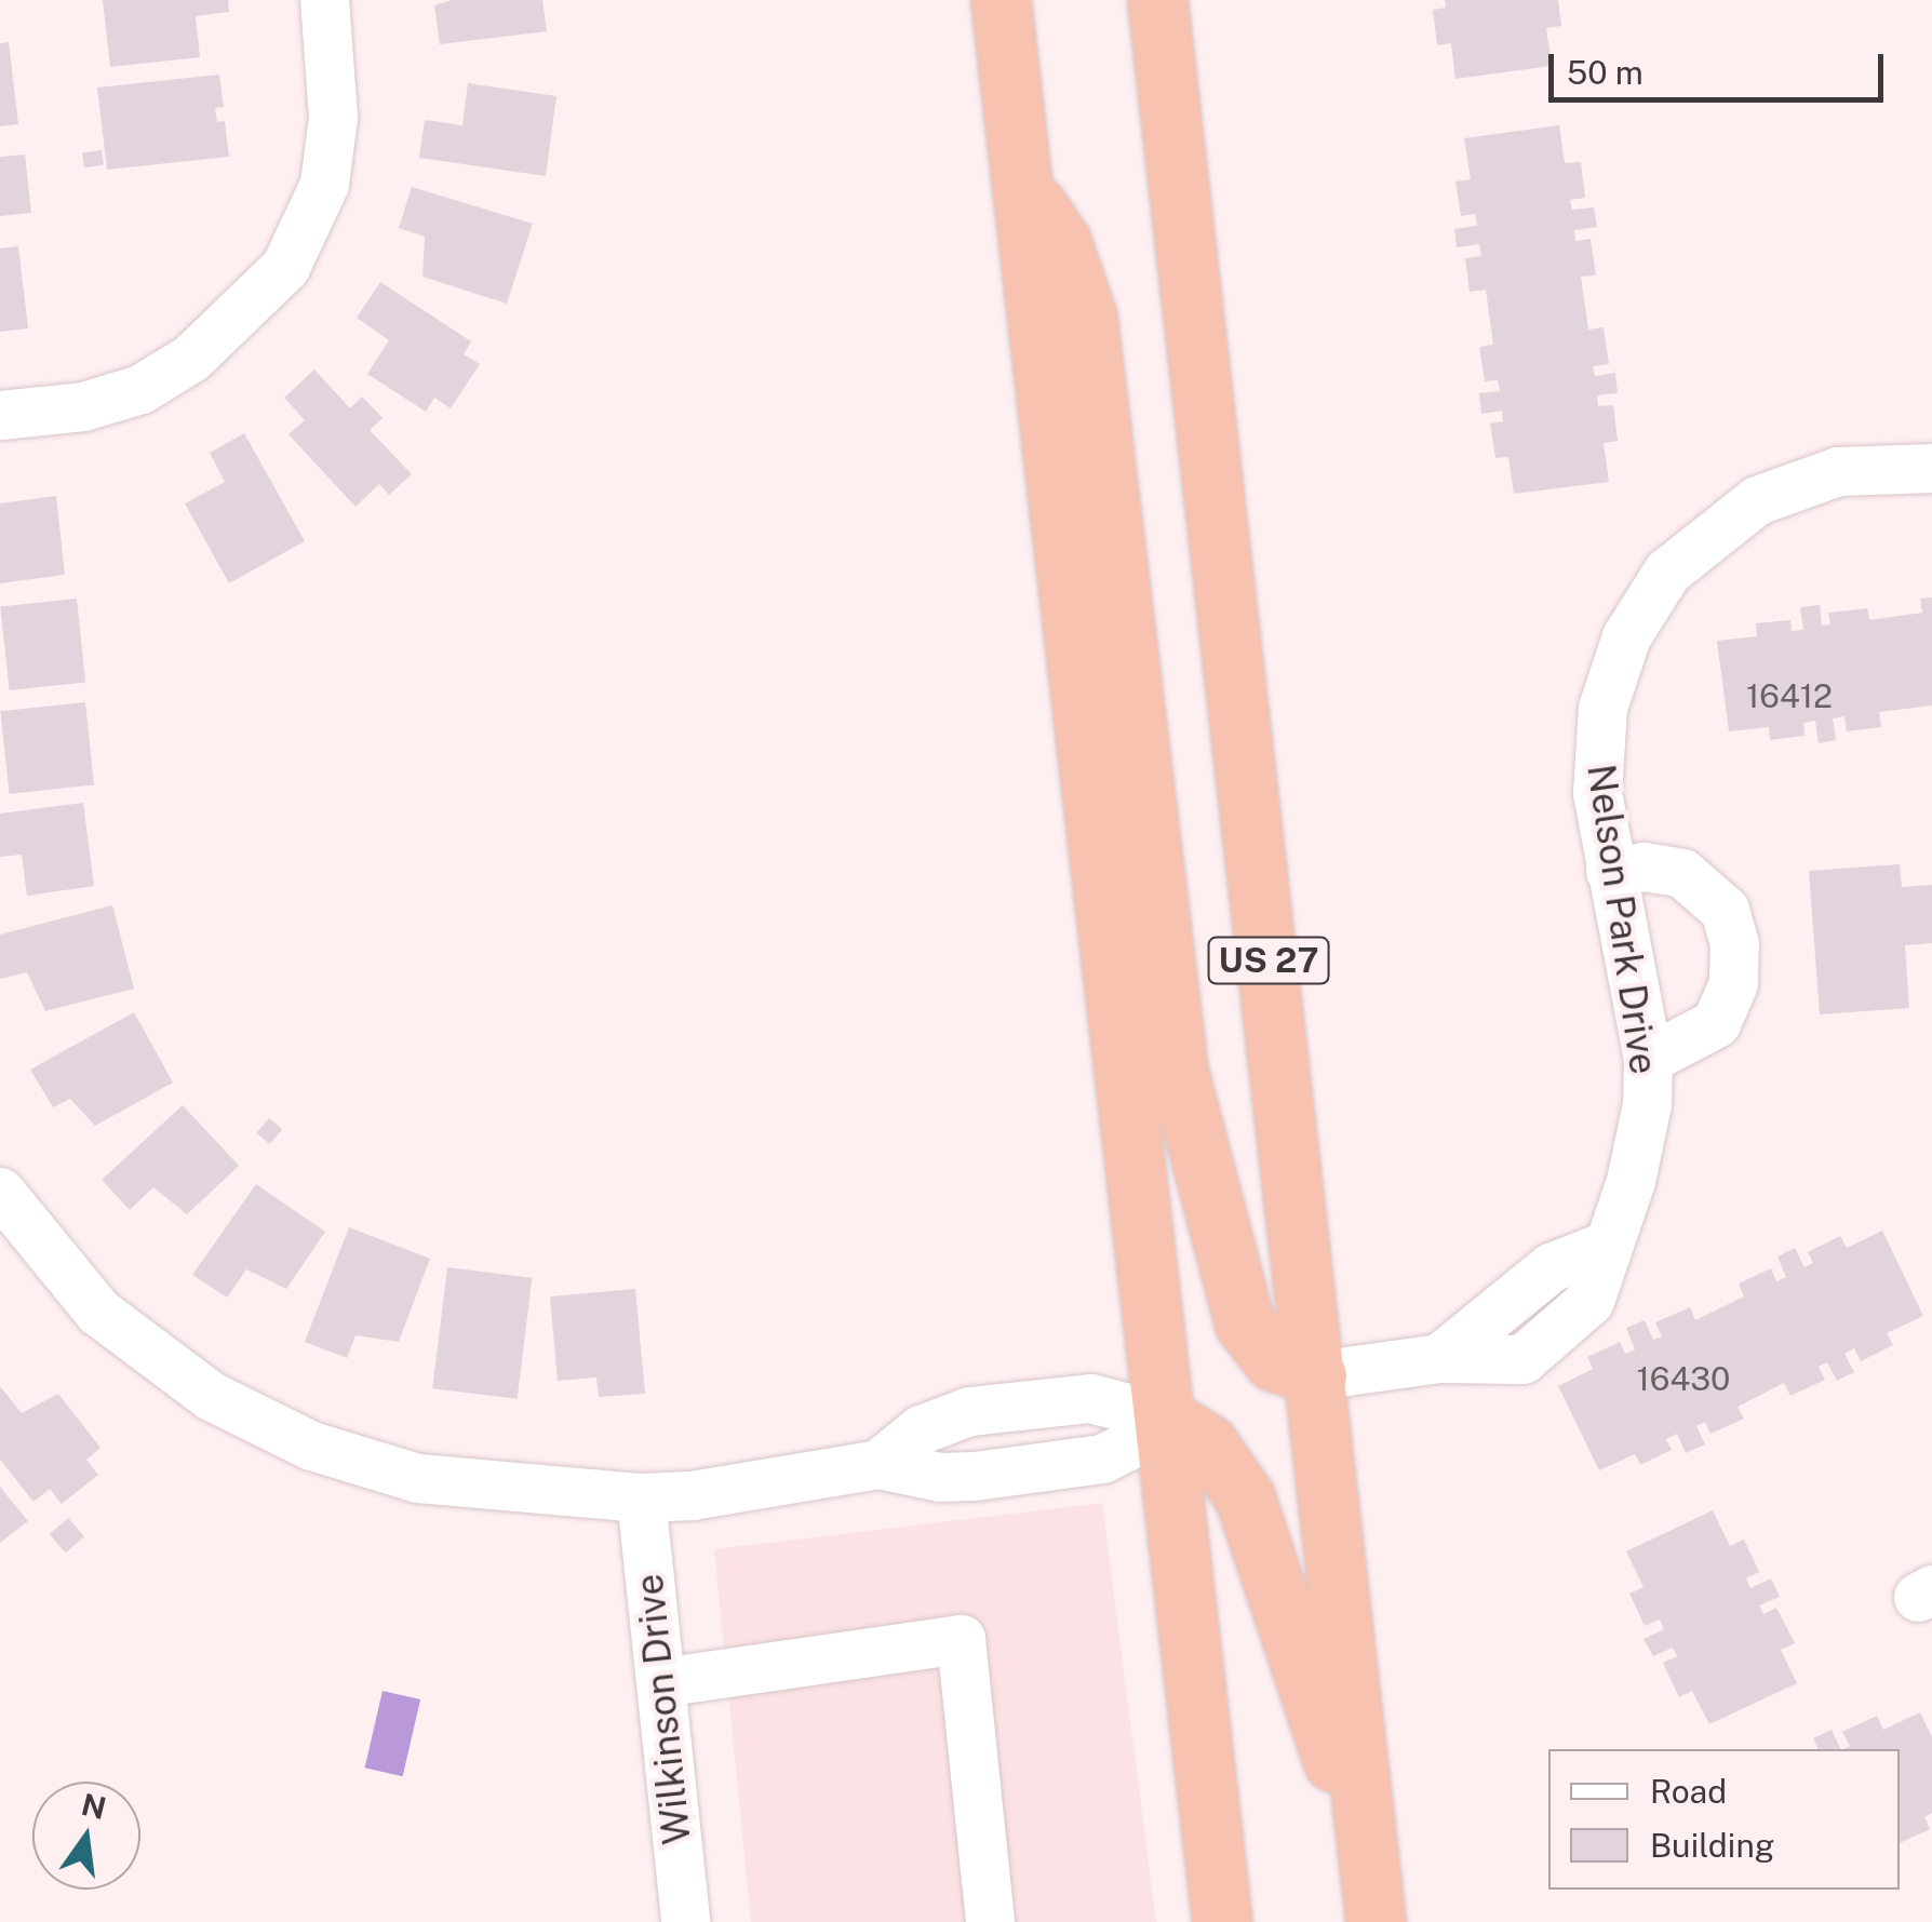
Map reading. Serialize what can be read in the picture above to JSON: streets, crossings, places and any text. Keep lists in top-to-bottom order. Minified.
{"streets":{"highway":["US 27"],"street":["Nelson Park Drive","Wilkinson Drive"]},"crossings":[["Nelson Park Drive","US 27"]],"house_numbers":["16412","16430"],"legend":["Road","Building"],"scale_bar":"50 m","north":"top"}
